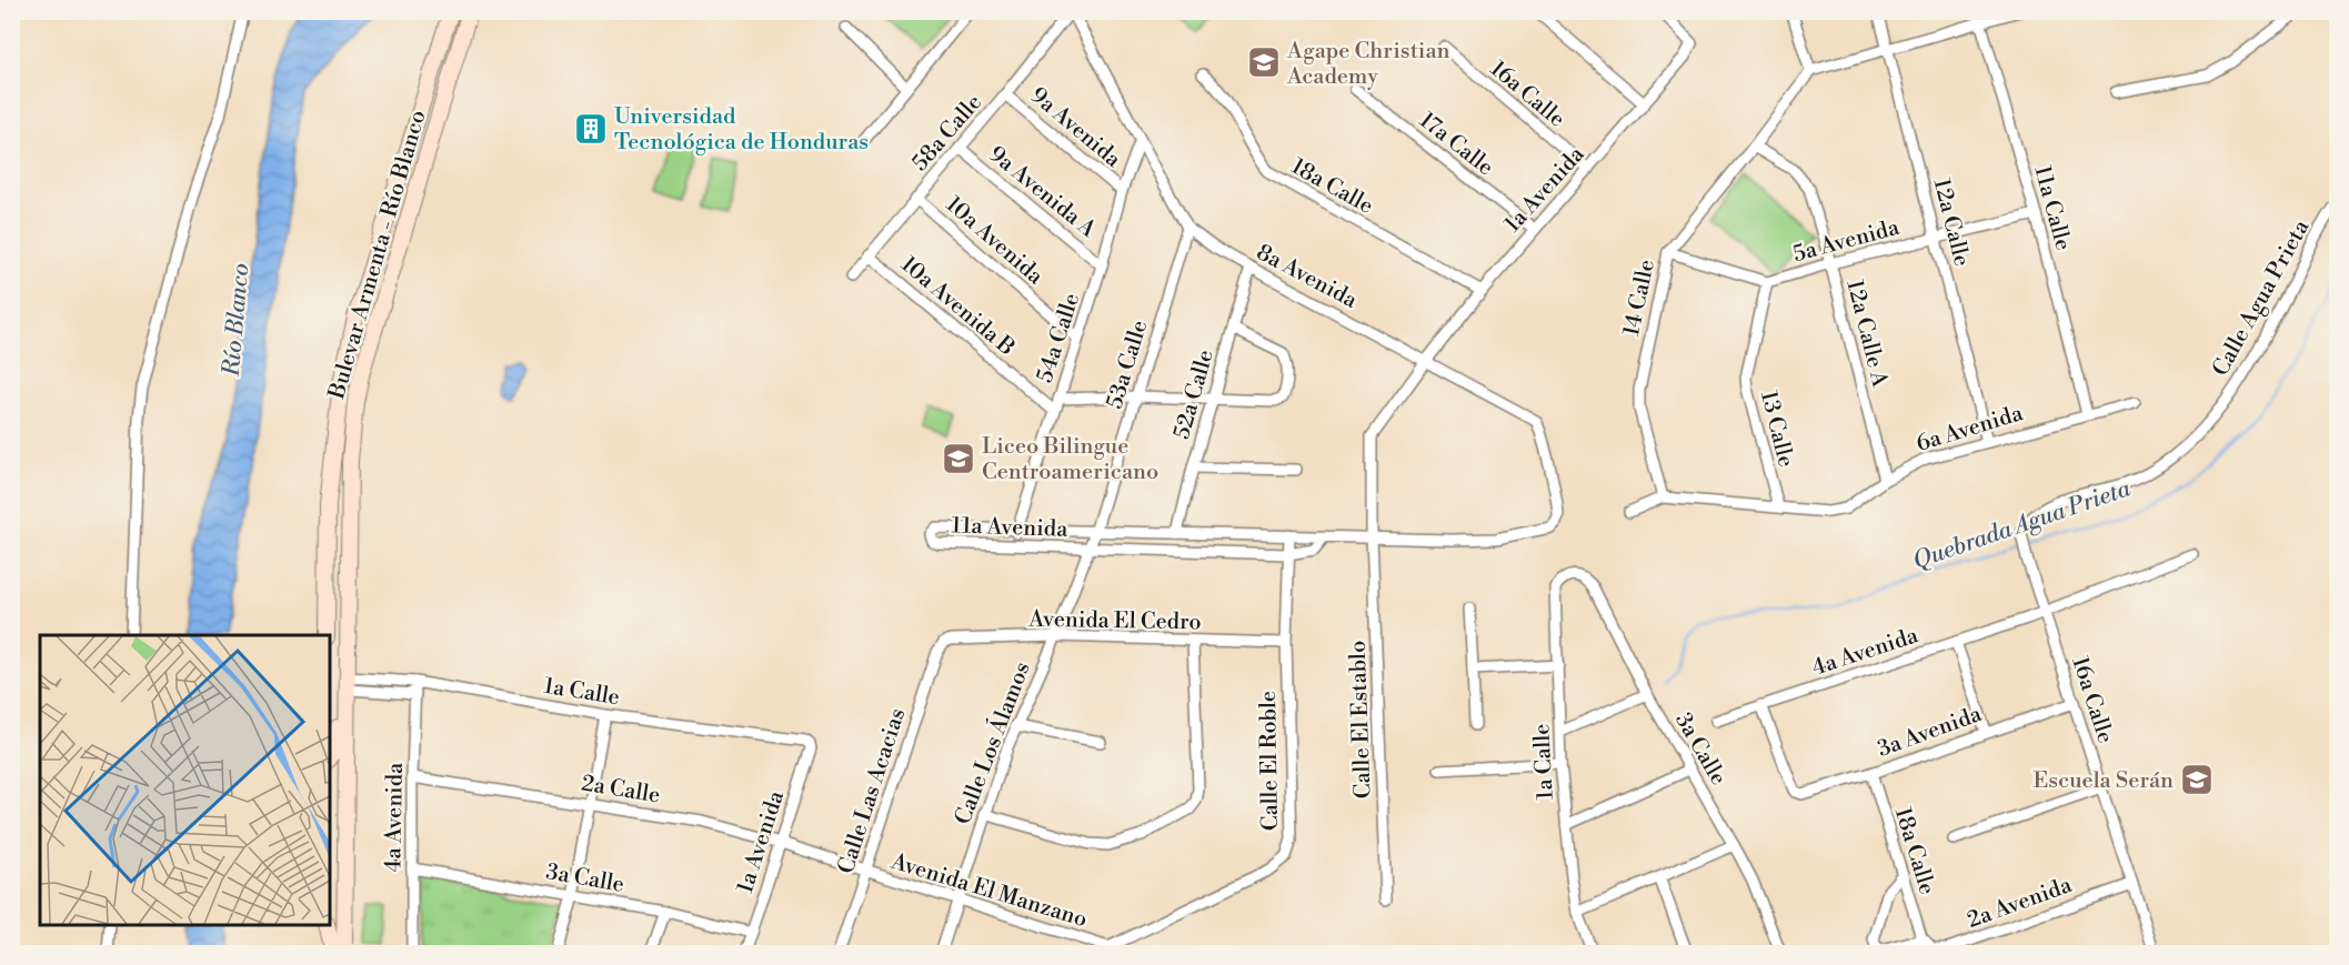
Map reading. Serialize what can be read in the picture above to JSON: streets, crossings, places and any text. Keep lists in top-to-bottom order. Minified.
{"streets":{"main road":["Bulevar Armenta - Río Blanco"],"street":["16a Calle","9a Avenida","58a Calle","17a Calle","18a Calle","1a Avenida","9a Avenida A","11a Calle","12a Calle","10a Avenida","5a Avenida","8a Avenida","14 Calle","Calle Agua Prieta","10a Avenida B","12a Calle A","54a Calle","53a Calle","52a Calle","6a Avenida","13 Calle","11a Avenida","Avenida El Cedro","4a Avenida","1a Calle","Calle El Establo","3a Avenida","Calle Los Álamos","3a Calle","Calle El Roble","2a Calle","Calle Las Acacias","Avenida El Manzano","2a Avenida"]},"crossings":[["16a Calle","1a Avenida"],["16a Calle","Calle Agua Prieta"],["16a Calle","4a Avenida"],["16a Calle","3a Avenida"],["16a Calle","2a Avenida"],["9a Avenida","58a Calle"],["9a Avenida","54a Calle"],["58a Calle","9a Avenida A"],["58a Calle","10a Avenida"],["58a Calle","8a Avenida"],["58a Calle","10a Avenida B"],["17a Calle","1a Avenida"],["18a Calle","1a Avenida"],["18a Calle","3a Avenida"],["18a Calle","2a Avenida"],["1a Avenida","8a Avenida"],["1a Avenida","1a Calle"],["1a Avenida","Calle El Establo"],["1a Avenida","3a Calle"],["1a Avenida","2a Calle"],["9a Avenida A","54a Calle"],["11a Calle","5a Avenida"],["11a Calle","6a Avenida"],["12a Calle","5a Avenida"],["12a Calle","6a Avenida"],["10a Avenida","54a Calle"],["5a Avenida","12a Calle A"],["5a Avenida","13 Calle"],["Bulevar Armenta - Río Blanco","1a Calle"],["8a Avenida","54a Calle"],["8a Avenida","53a Calle"],["8a Avenida","52a Calle"],["8a Avenida","11a Avenida"],["8a Avenida","Calle El Establo"],["14 Calle","12a Calle A"],["14 Calle","6a Avenida"],["10a Avenida B","54a Calle"],["12a Calle A","6a Avenida"],["54a Calle","11a Avenida"],["53a Calle","11a Avenida"],["53a Calle","Calle Los Álamos"],["52a Calle","11a Avenida"],["6a Avenida","13 Calle"],["11a Avenida","Calle El Establo"],["11a Avenida","Calle Los Álamos"],["11a Avenida","Calle El Roble"],["Avenida El Cedro","Calle Los Álamos"],["Avenida El Cedro","Calle El Roble"],["Avenida El Cedro","Calle Las Acacias"],["4a Avenida","1a Calle"],["4a Avenida","3a Avenida"],["4a Avenida","3a Calle"],["4a Avenida","2a Calle"],["1a Calle","3a Calle"],["Calle Los Álamos","Avenida El Manzano"],["Calle El Roble","Avenida El Manzano"],["2a Calle","Avenida El Manzano"],["Calle Las Acacias","Avenida El Manzano"]],"water":["Río Blanco","Quebrada Agua Prieta"],"places":{"school or university":["Agape Christian Academy","Liceo Bilingue Centroamericano","Escuela Serán"],"building":["Universidad Tecnológica de Honduras"]}}
